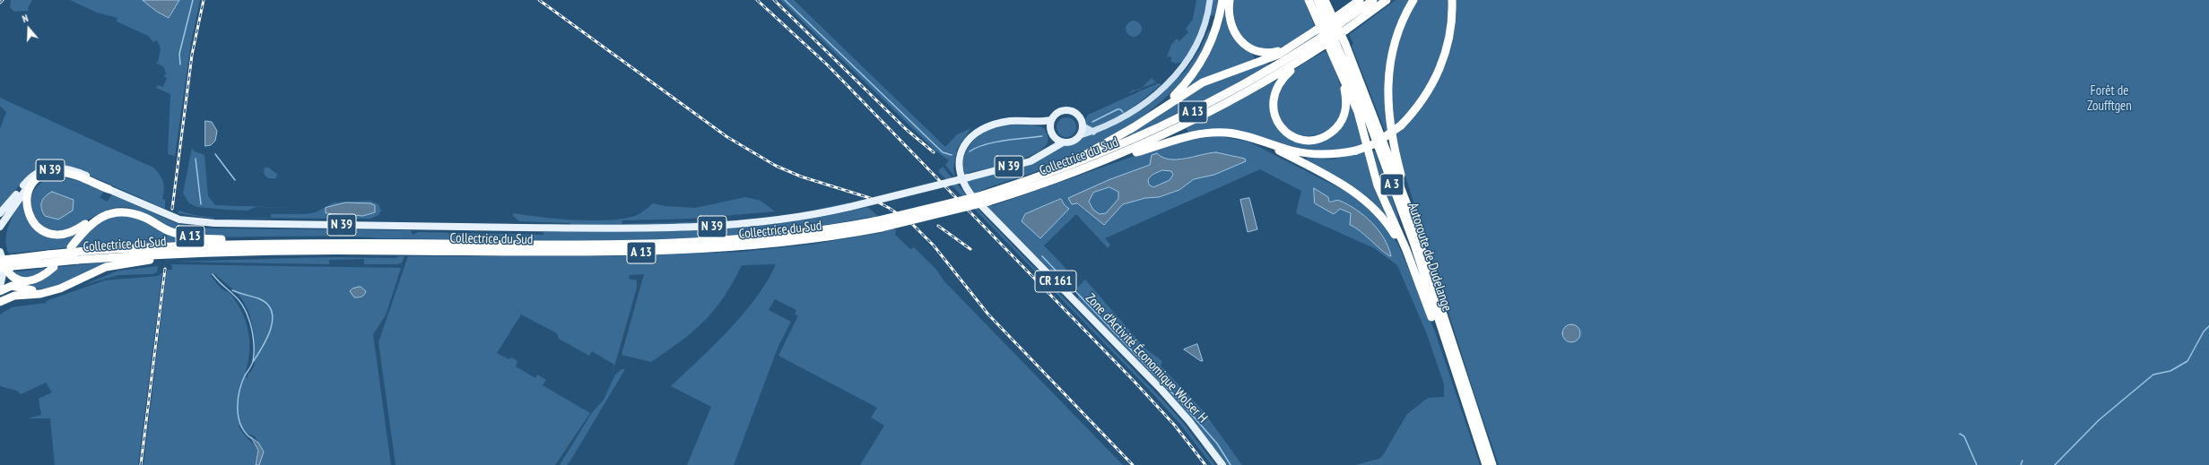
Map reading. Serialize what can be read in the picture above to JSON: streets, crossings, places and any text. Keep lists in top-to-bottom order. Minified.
{"streets":{"highway":["A 13","Collectrice du Sud","A 3","Autoroute de Dudelange"],"main road":["N 39","CR 161","Zone d'Activité Économique Wolser H"]},"crossings":[["A 13","Collectrice du Sud"],["A 13","N 39"],["Collectrice du Sud","A 3"],["N 39","CR 161"],["N 39","Zone d'Activité Économique Wolser H"],["A 3","Autoroute de Dudelange"],["CR 161","Zone d'Activité Économique Wolser H"]],"parks":["Forêt de Zoufftgen"],"north":"top"}
